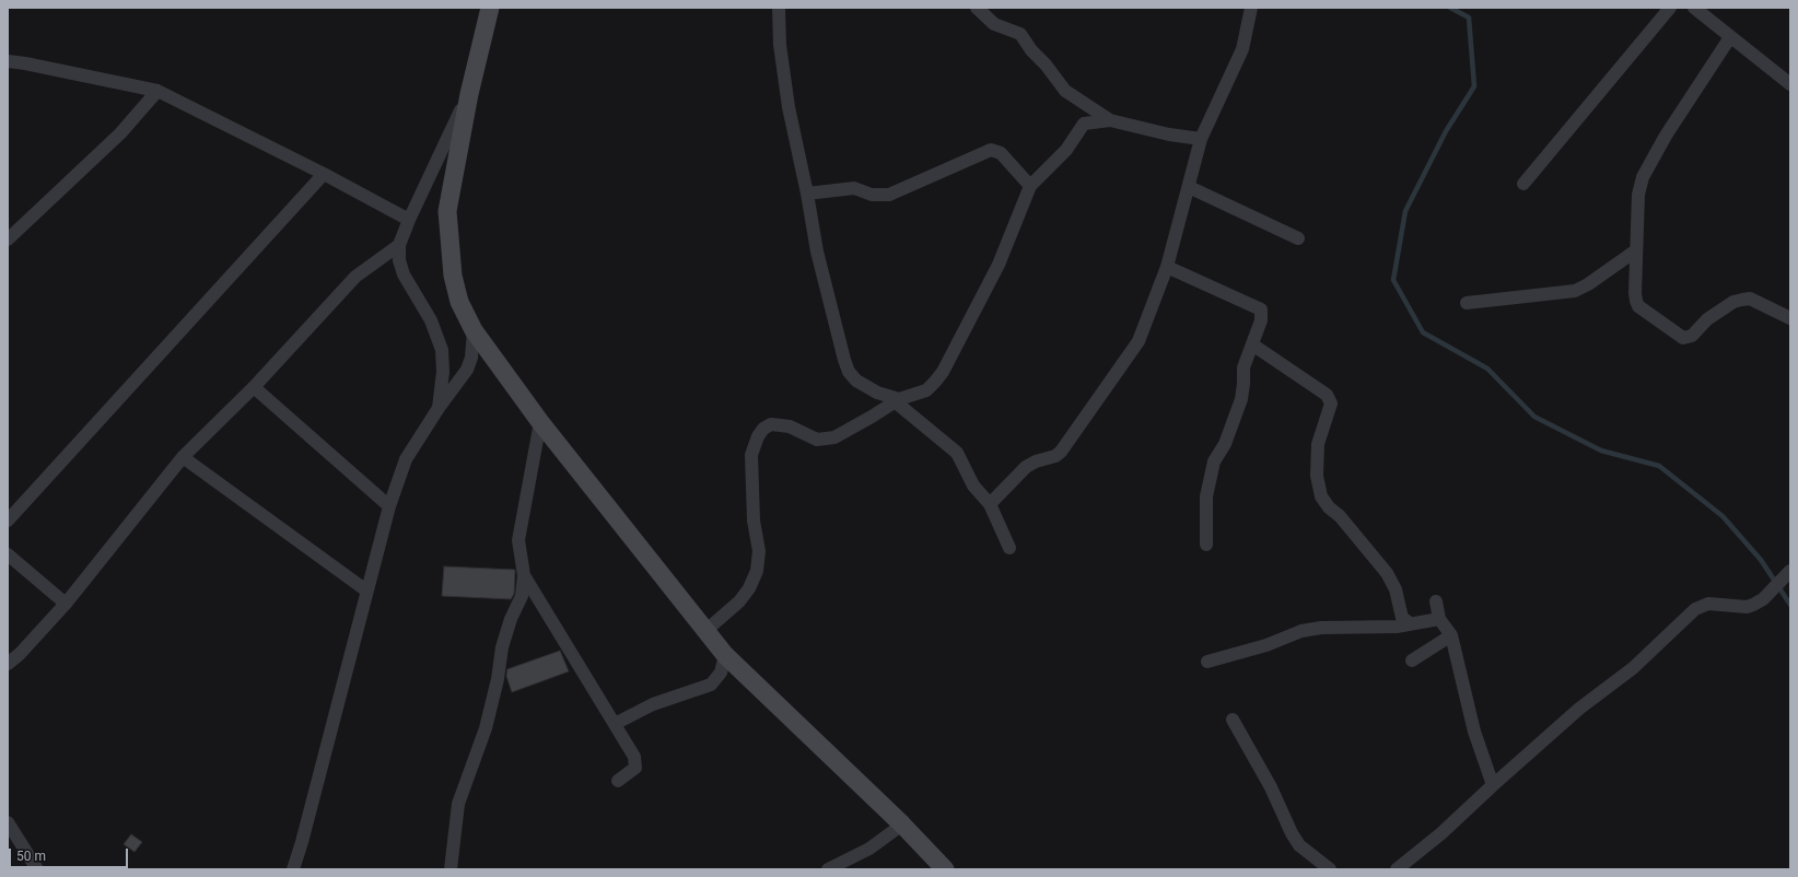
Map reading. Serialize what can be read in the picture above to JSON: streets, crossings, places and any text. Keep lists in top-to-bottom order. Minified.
{"scale_bar":"50 m"}
